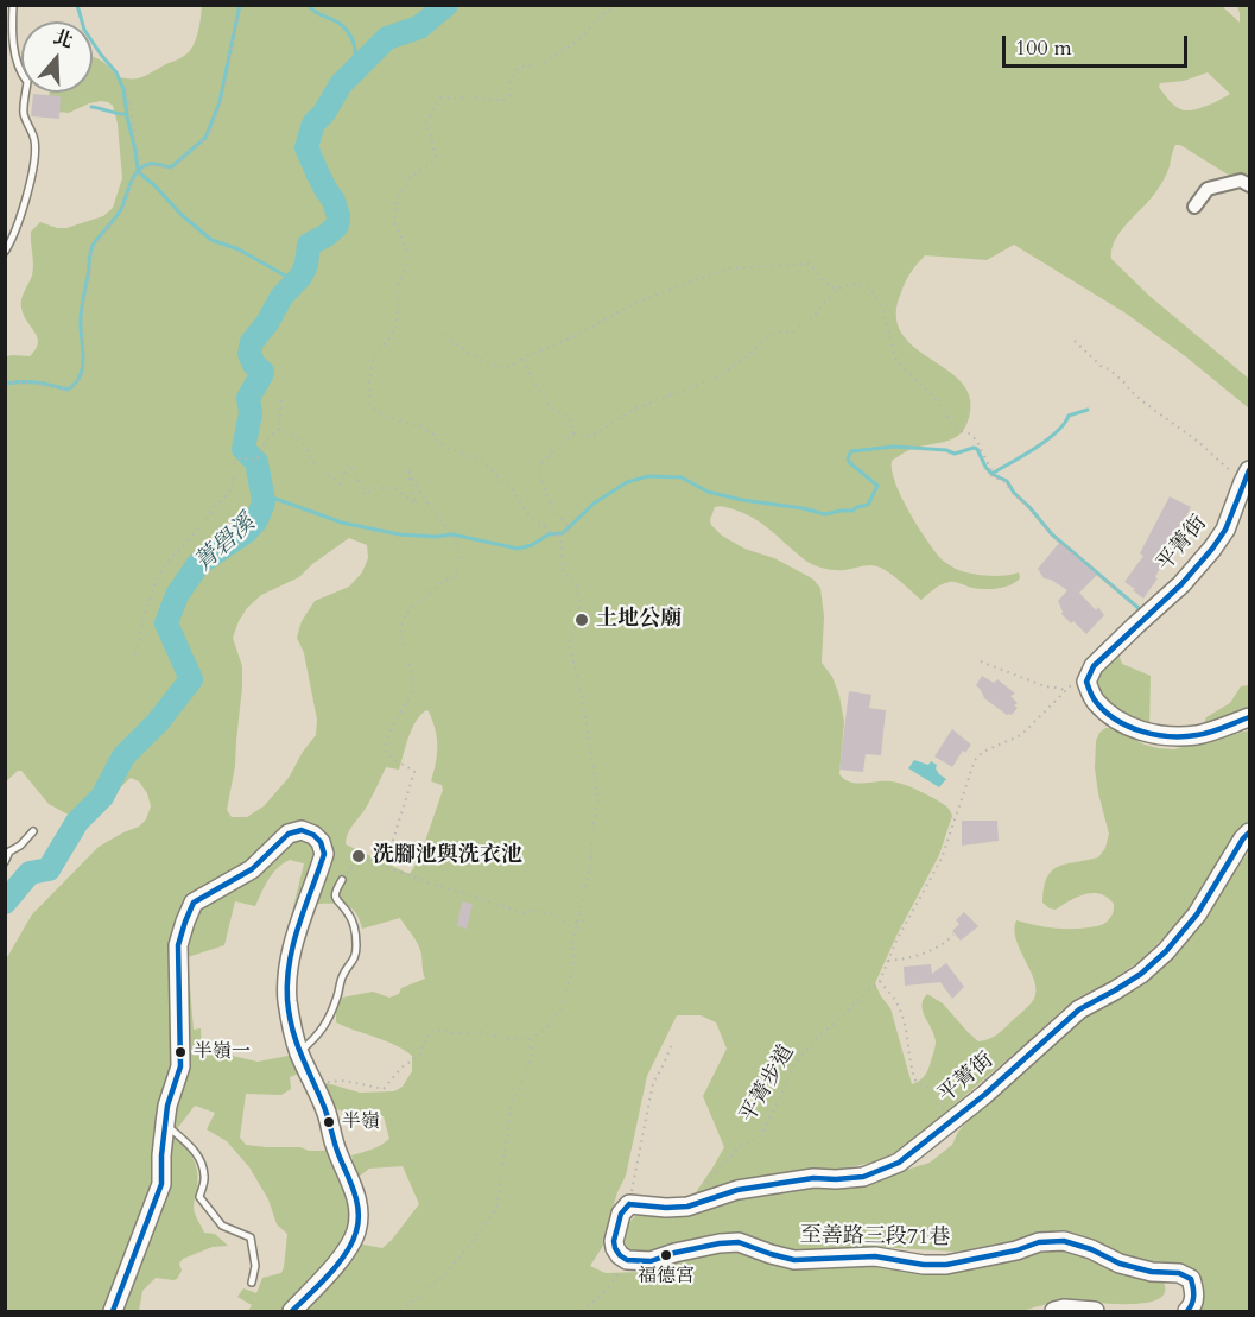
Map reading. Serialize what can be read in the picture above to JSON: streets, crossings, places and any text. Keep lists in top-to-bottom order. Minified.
{"streets":{"street":["平菁街","至善路三段71巷"],"path":["平菁步道"]},"water":["菁礐溪"],"places":["土地公廟","洗腳池與洗衣池","半嶺一","半嶺","福德宮"],"scale_bar":"100 m","north":"top"}
